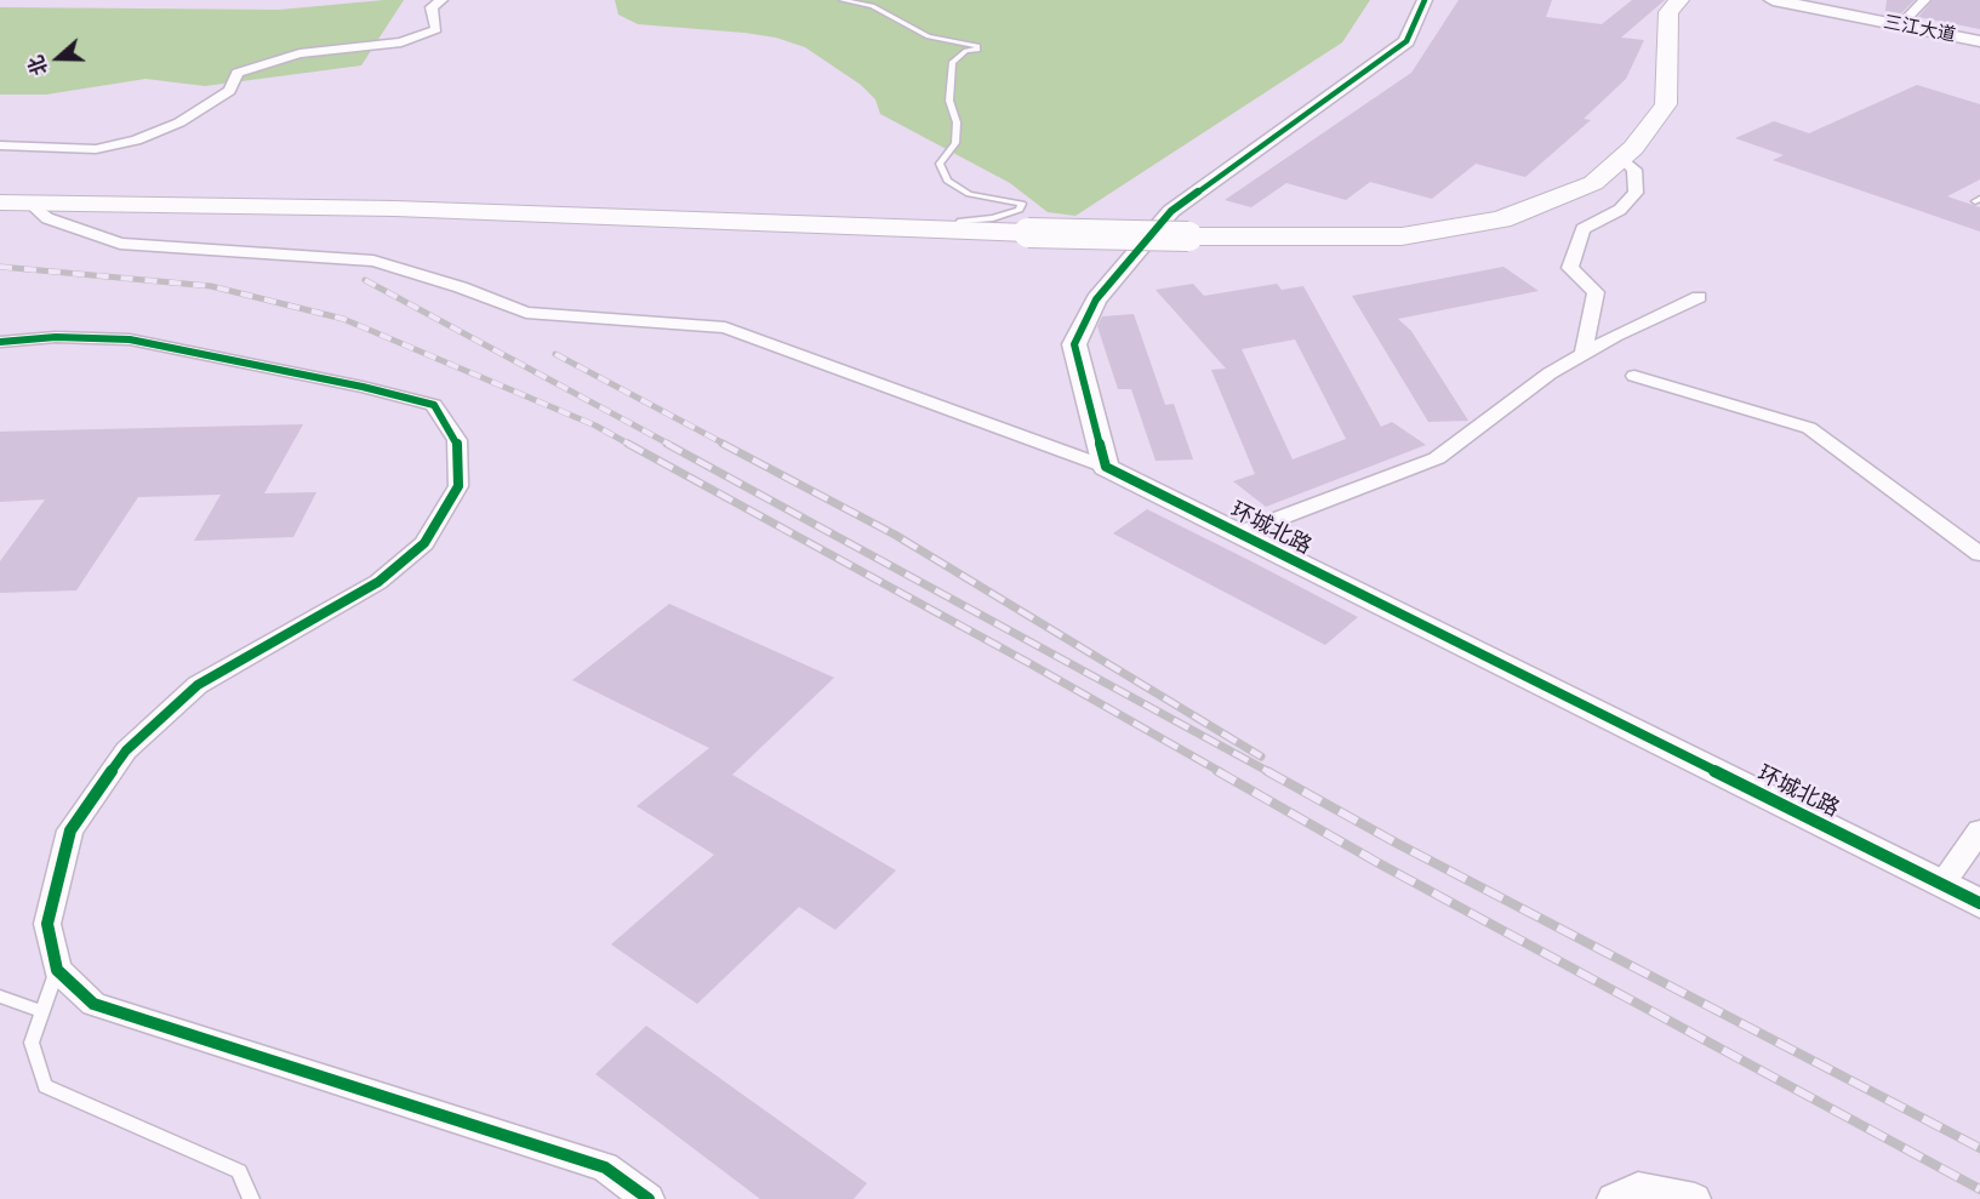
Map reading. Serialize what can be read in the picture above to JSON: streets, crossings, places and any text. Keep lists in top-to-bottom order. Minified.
{"streets":{"main road":["三江大道"],"street":["环城北路"]},"north":"left"}
